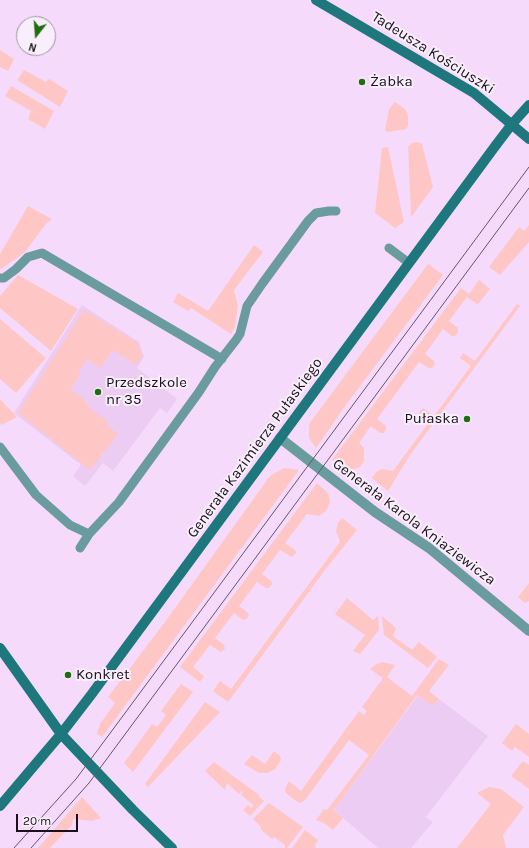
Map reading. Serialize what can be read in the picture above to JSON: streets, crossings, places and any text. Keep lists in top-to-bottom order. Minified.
{"streets":{"main road":["Tadeusza Kościuszki","Generała Kazimierza Pułaskiego"],"street":["Generała Karola Kniaziewicza"]},"crossings":[["Tadeusza Kościuszki","Generała Kazimierza Pułaskiego"],["Generała Kazimierza Pułaskiego","Generała Karola Kniaziewicza"]],"places":["Żabka","Przedszkole nr 35","Pułaska","Konkret"],"scale_bar":"20 m","north":"bottom"}
